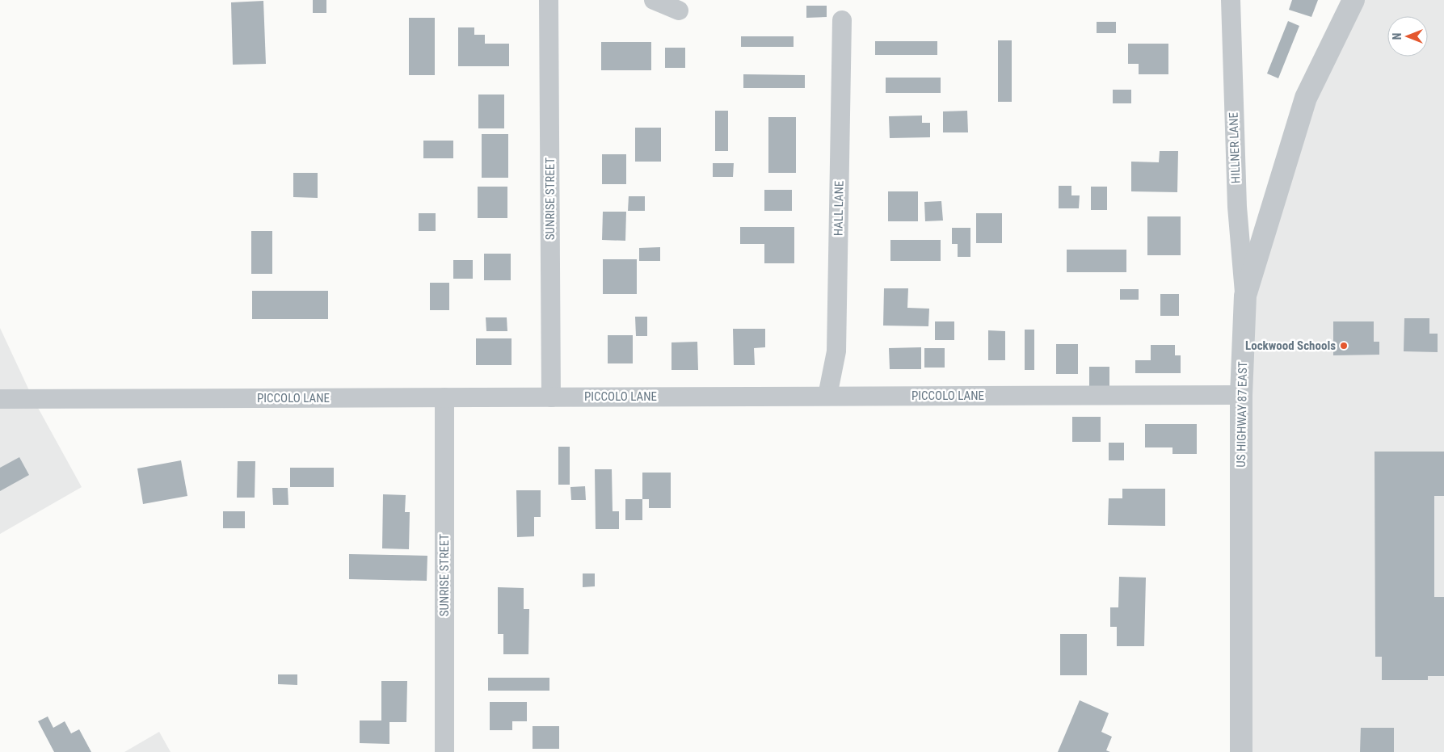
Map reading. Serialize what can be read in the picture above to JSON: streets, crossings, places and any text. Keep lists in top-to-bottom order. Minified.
{"streets":{"street":["HILLNER LANE","SUNRISE STREET","HALL LANE","PICCOLO LANE","US HIGHWAY 87 EAST"]},"crossings":[["HILLNER LANE","US HIGHWAY 87 EAST"],["SUNRISE STREET","PICCOLO LANE"],["HALL LANE","PICCOLO LANE"],["PICCOLO LANE","US HIGHWAY 87 EAST"]],"places":["Lockwood Schools"],"north":"left"}
